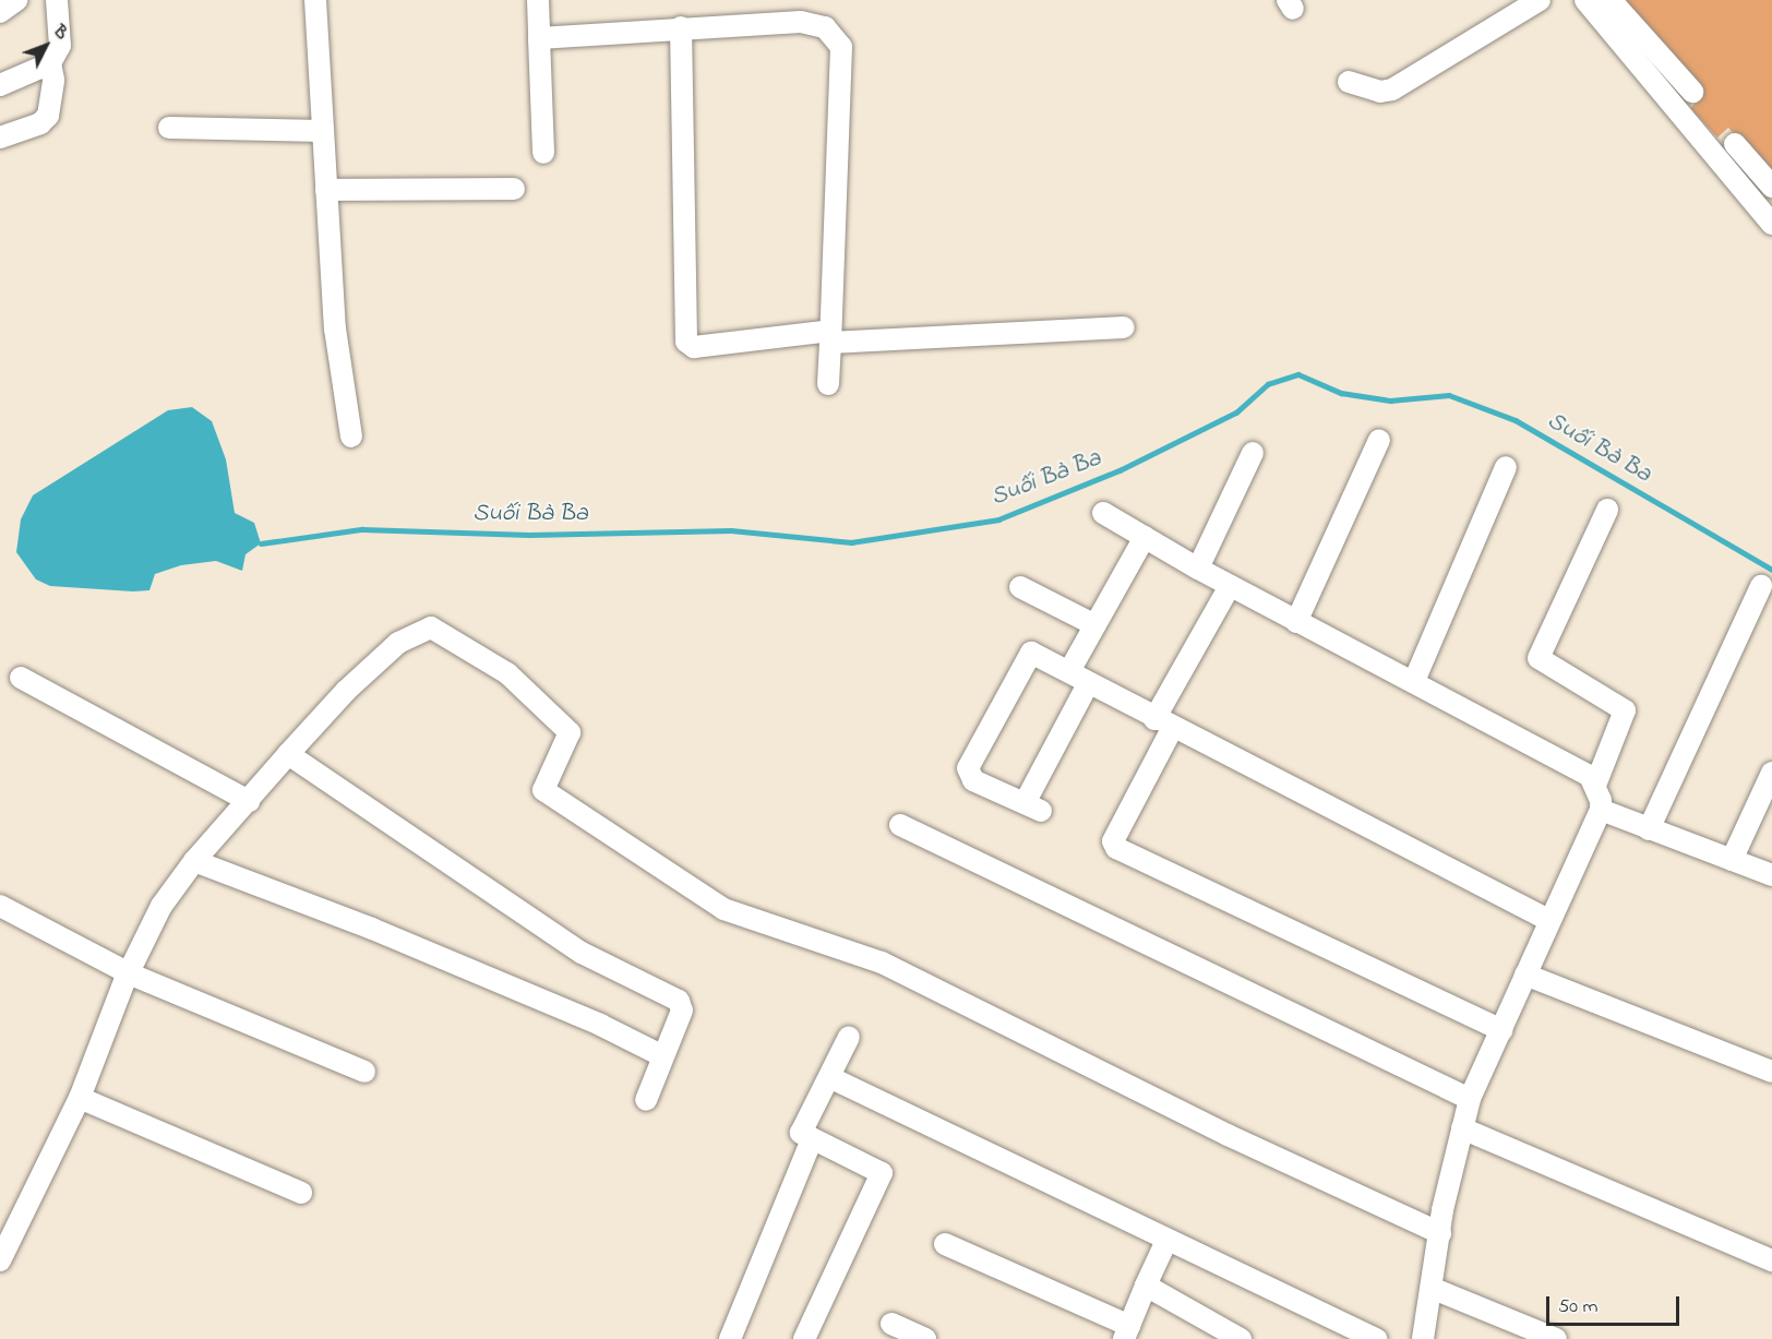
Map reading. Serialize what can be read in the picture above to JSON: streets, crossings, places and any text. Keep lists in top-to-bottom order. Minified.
{"water":["Suối Bà Ba"],"scale_bar":"50 m","north":"top right"}
